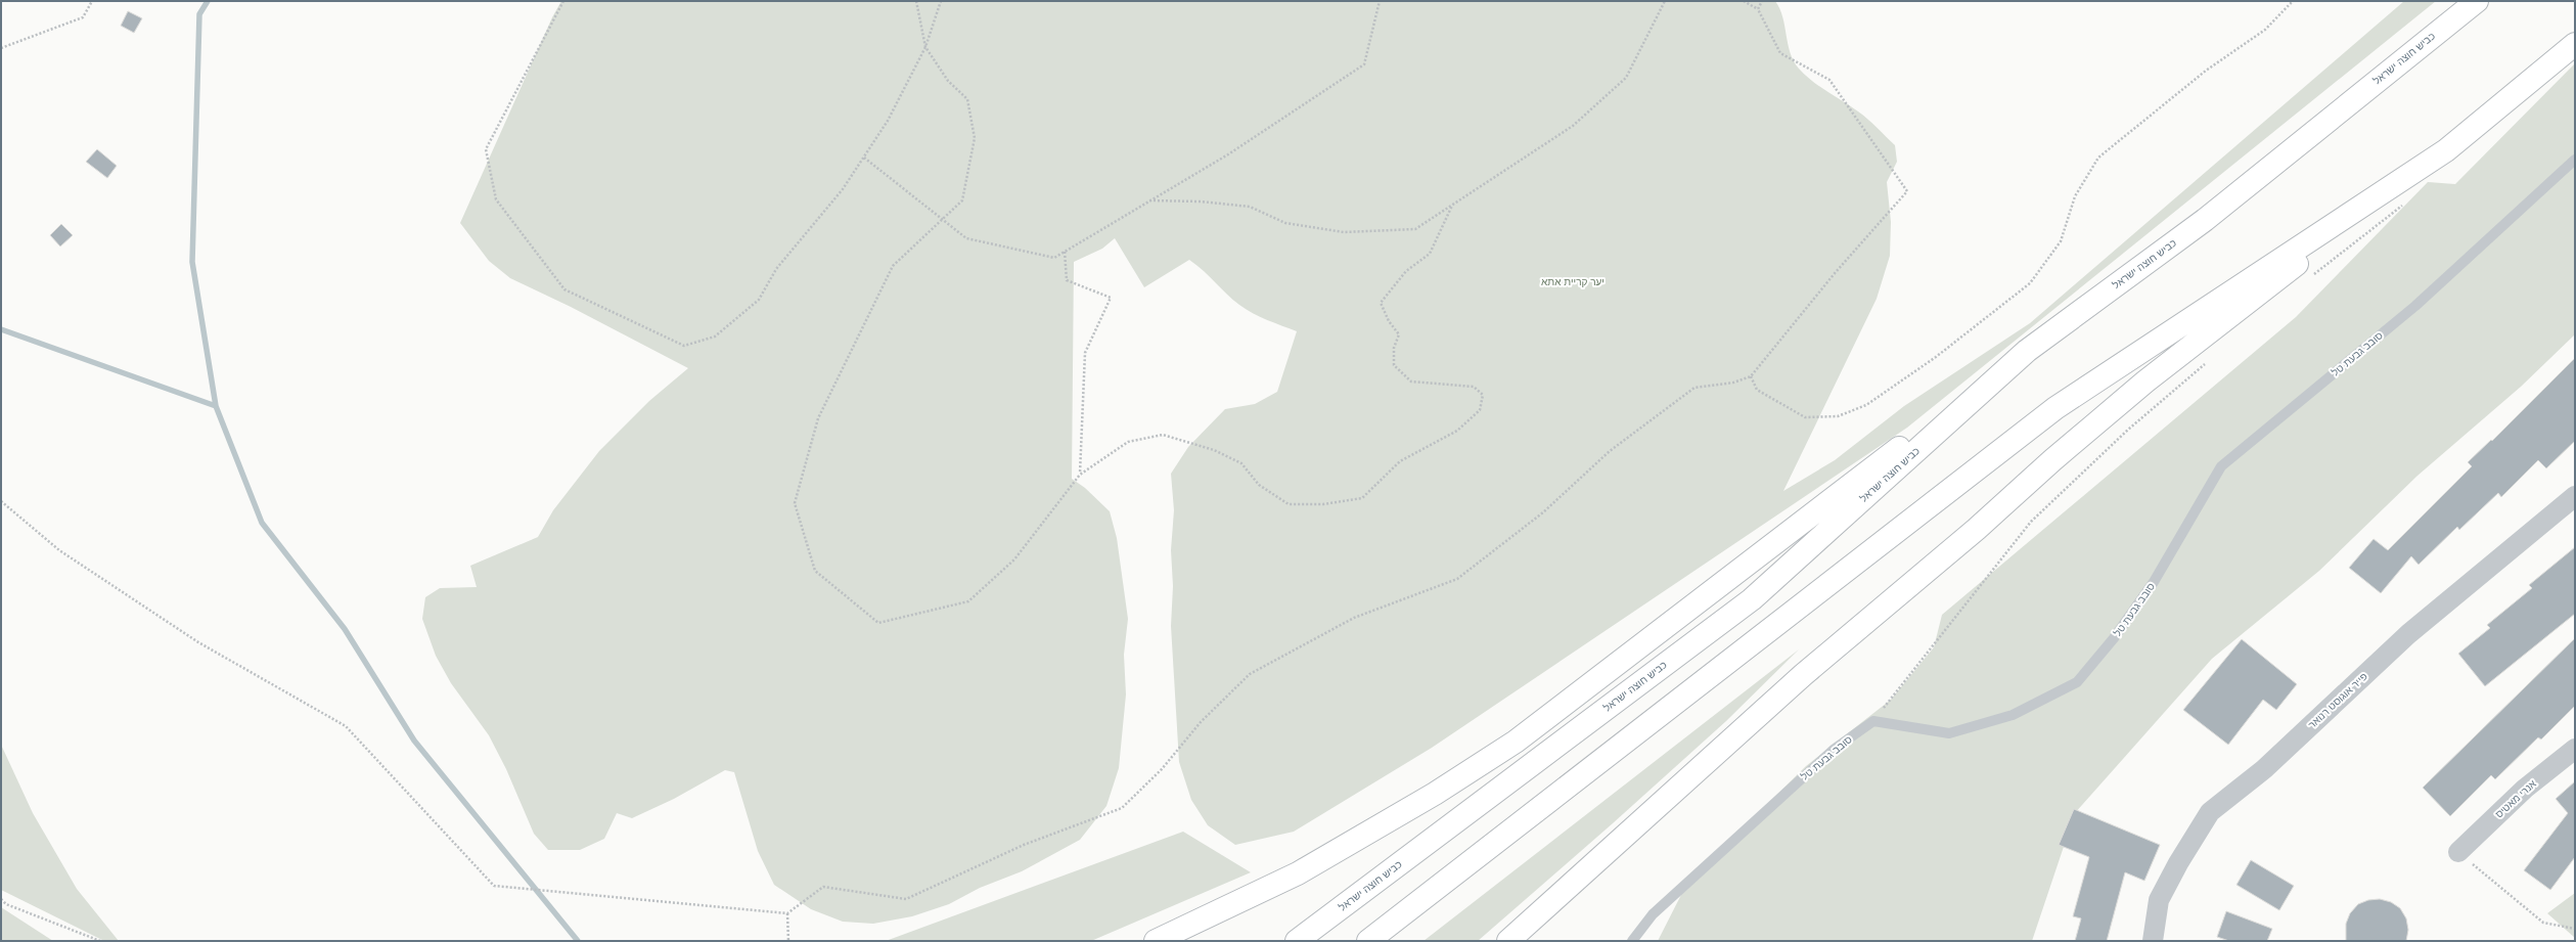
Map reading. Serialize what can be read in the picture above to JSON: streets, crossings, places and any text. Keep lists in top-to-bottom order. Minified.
{"streets":{"highway":["כביש חוצה ישראל"],"street":["פייר אוגוסט רנואר","אנרי מאטיס"],"lane":["סובב גבעת טל"]},"parks":["יער קריית אתא"]}
